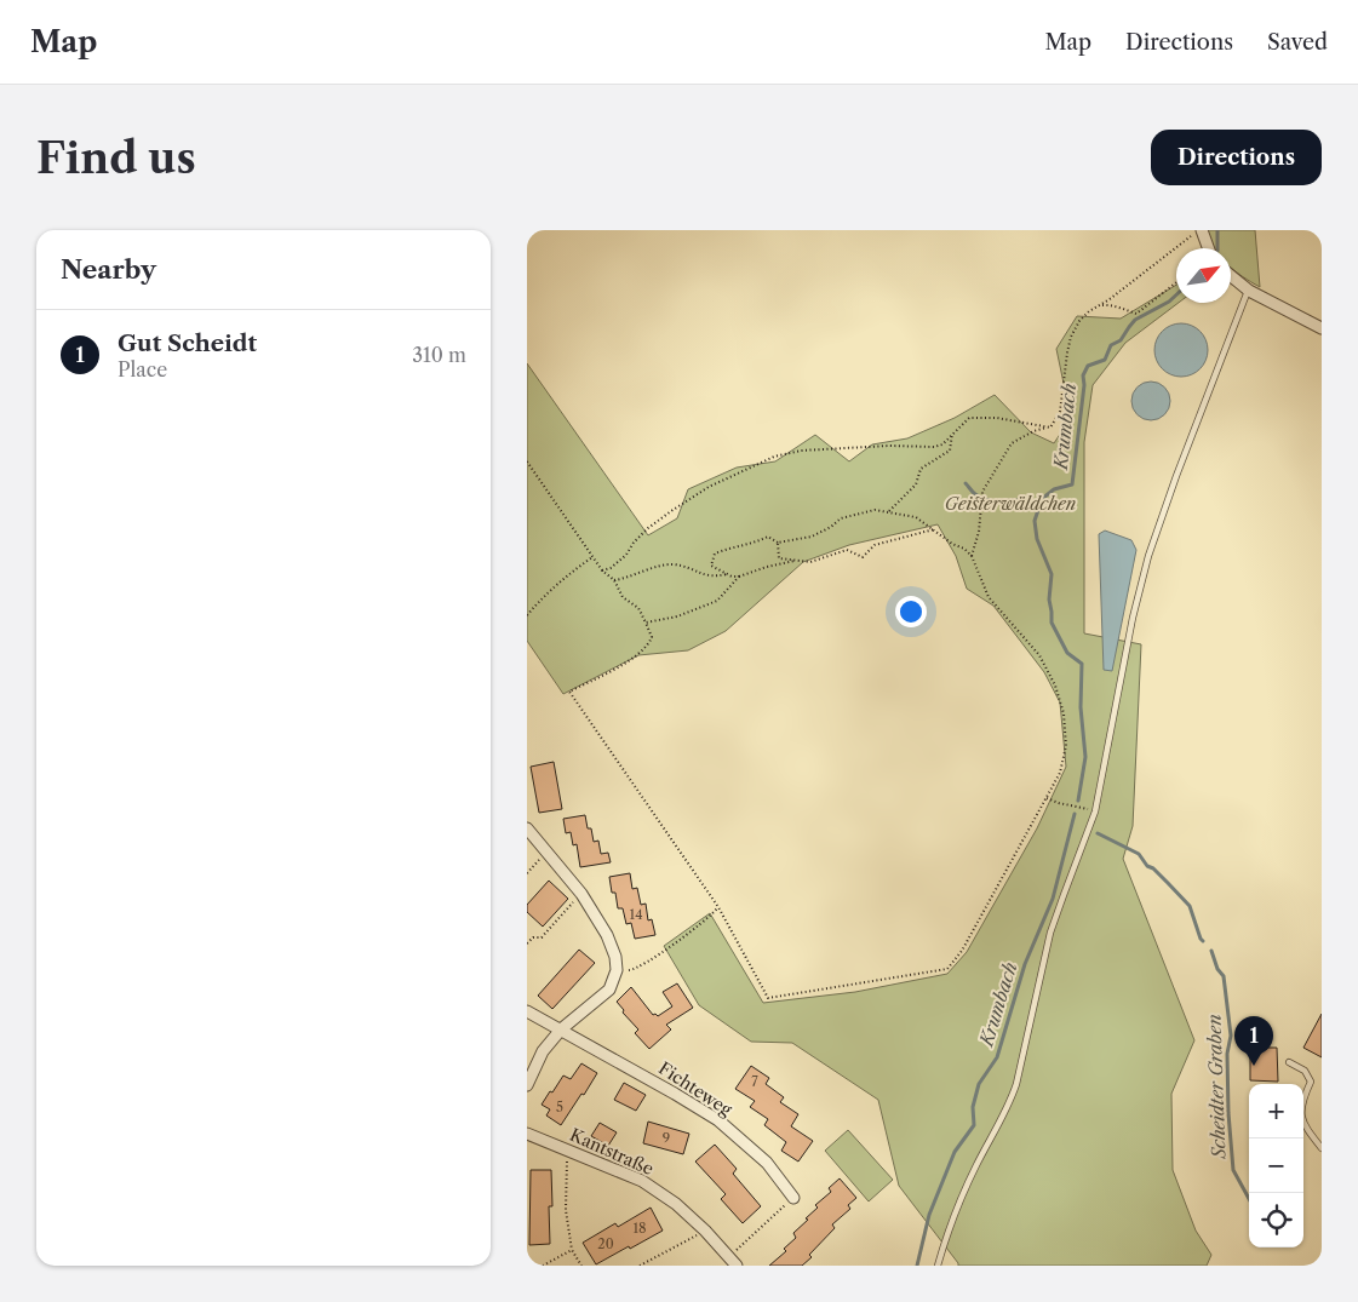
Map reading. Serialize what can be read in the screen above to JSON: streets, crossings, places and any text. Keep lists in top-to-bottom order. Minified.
{"streets":{"street":["Fichteweg","Kantstraße"]},"water":["Krumbach","Scheidter Graben"],"parks":["Geisterwäldchen"],"house_numbers":["14","7","5","9","18","20"],"north":"top right","page":{"header":"Map","nav":["Map","Directions","Saved"],"buttons":"Directions","title":"Find us","heading":"Nearby","list":[{"mark":"1","name":"Gut Scheidt","note":"Place","value":"310 m"}],"pins":"1","map_buttons":["+","−"]}}
